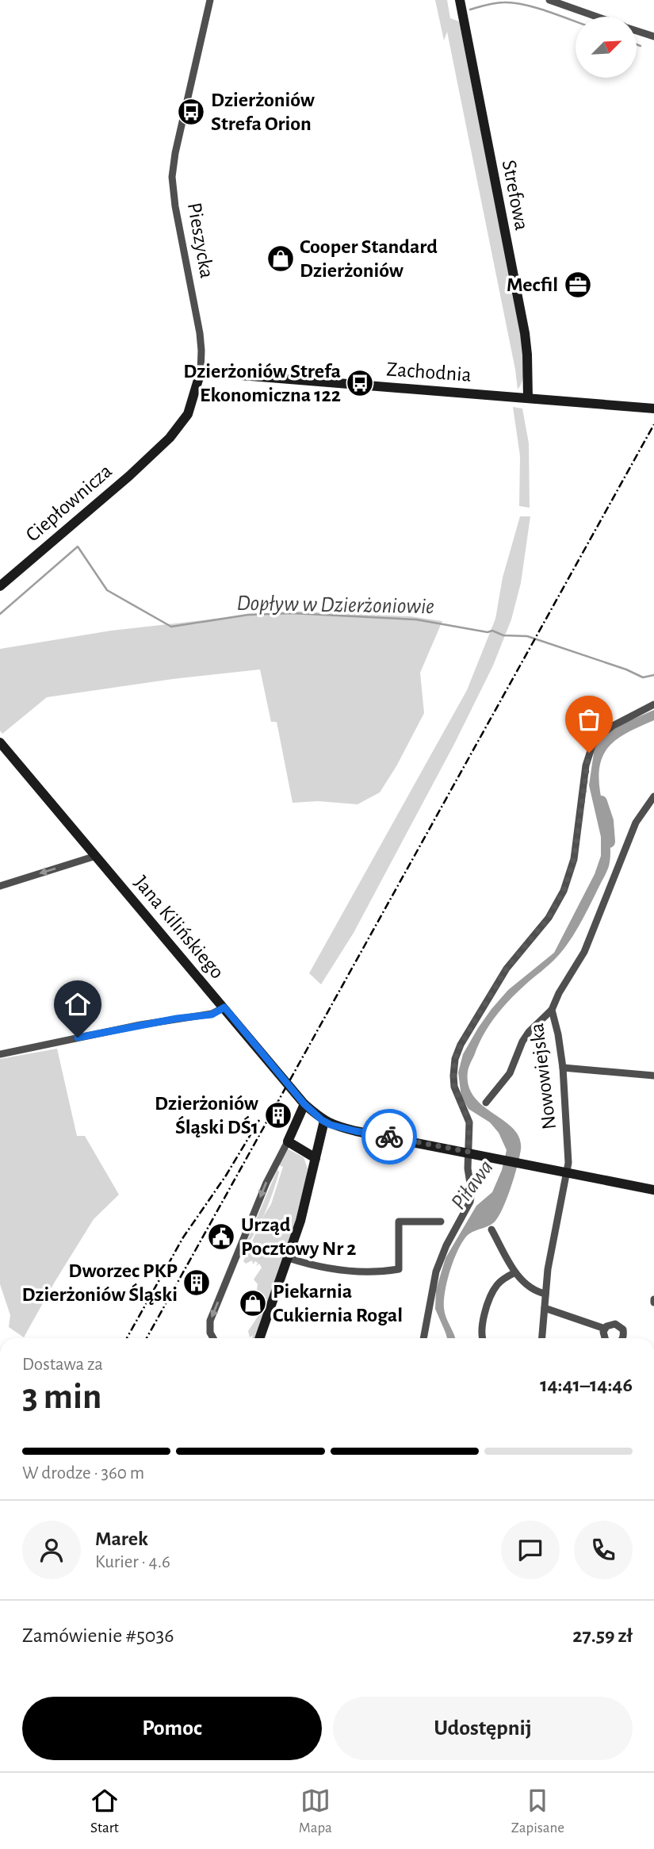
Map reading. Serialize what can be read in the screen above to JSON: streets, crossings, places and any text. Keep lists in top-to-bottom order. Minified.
{"streets":{"street":["Strefowa","Pieszycka","Zachodnia","Ciepłownicza","Jana Kilińskiego","Nowowiejska"]},"crossings":[["Strefowa","Zachodnia"],["Pieszycka","Zachodnia"],["Pieszycka","Ciepłownicza"],["Jana Kilińskiego","Nowowiejska"]],"water":["Dopływ w Dzierżoniowie","Piława"],"places":{"bus stop":["Dzierżoniów Strefa Orion","Dzierżoniów Strefa Ekonomiczna 122"],"shop":["Cooper Standard Dzierżoniów","Piekarnia Cukiernia Rogal"],"office":["Mecfil"],"building":["Dzierżoniów Śląski DŚ1","Dworzec PKP Dzierżoniów Śląski"],"public building":["Urząd Pocztowy Nr 2"]},"north":"top right","page":{"heading":["3 min","Dostawa za","14:41–14:46"],"panel":["Marek","Kurier · 4.6","Zamówienie #5036","27.59 zł"],"bar":"W drodze · 360 m","buttons":["Pomoc","Udostępnij"],"tabs":["Start","Mapa","Zapisane"]}}
